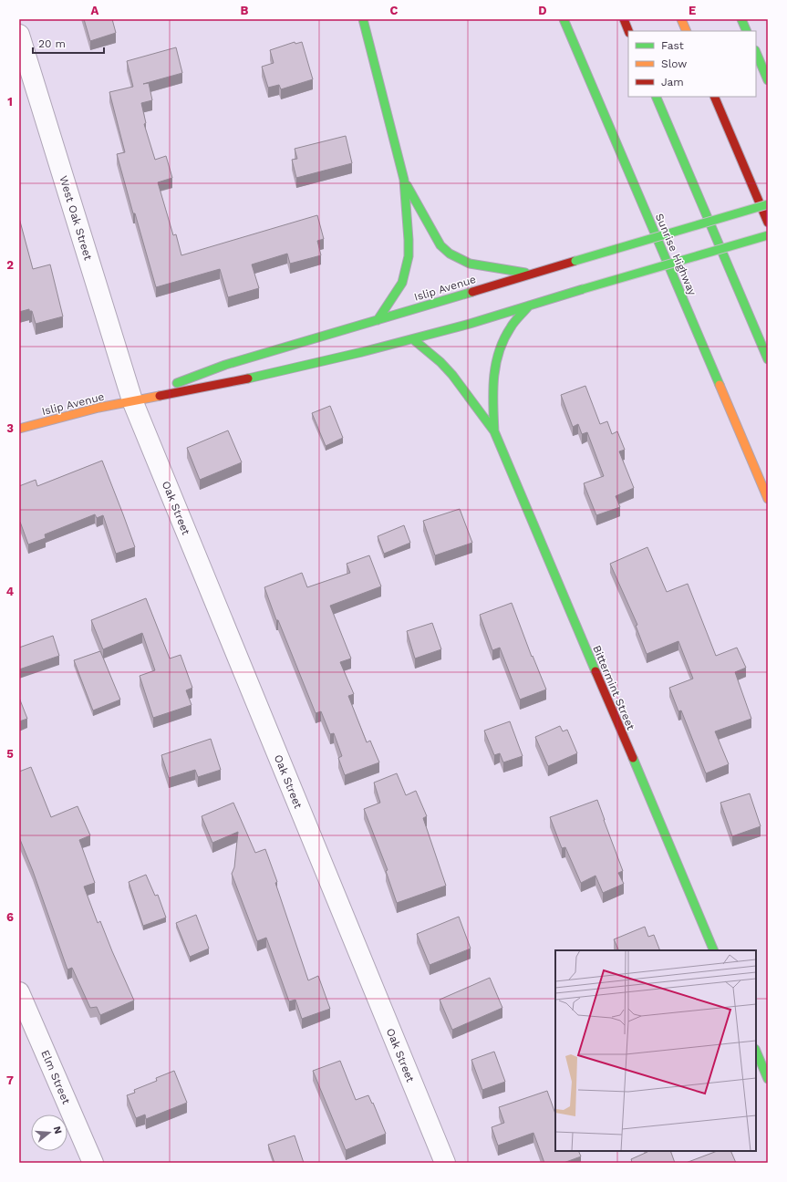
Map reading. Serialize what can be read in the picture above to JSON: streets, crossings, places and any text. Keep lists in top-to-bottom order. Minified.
{"streets":{"main road":["Sunrise Highway","Islip Avenue","Bittermint Street"],"street":["West Oak Street","Oak Street","Elm Street"]},"crossings":[["West Oak Street","Islip Avenue"],["West Oak Street","Oak Street"],["Islip Avenue","Oak Street"]],"legend":["Fast","Slow","Jam"],"scale_bar":"20 m","north":"right","grid":{"columns":["A","B","C","D","E"],"rows":["1","2","3","4","5","6","7"]}}
